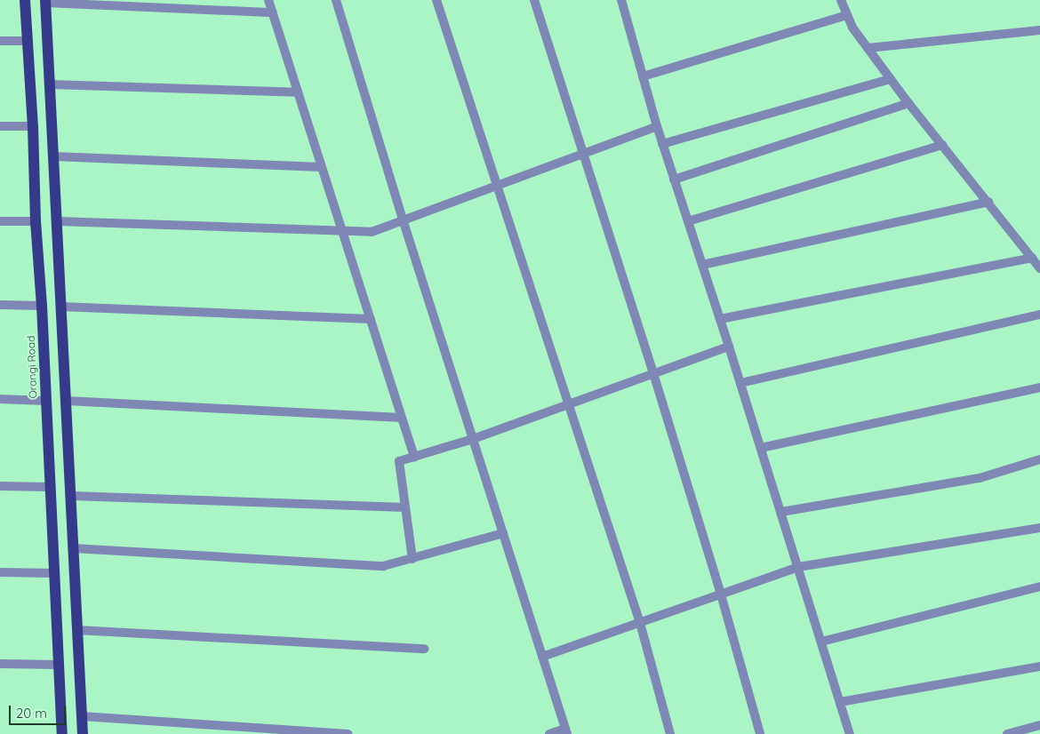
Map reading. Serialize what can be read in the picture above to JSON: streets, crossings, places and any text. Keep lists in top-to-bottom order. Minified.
{"streets":{"main road":["Orangi Road"]},"scale_bar":"20 m"}
